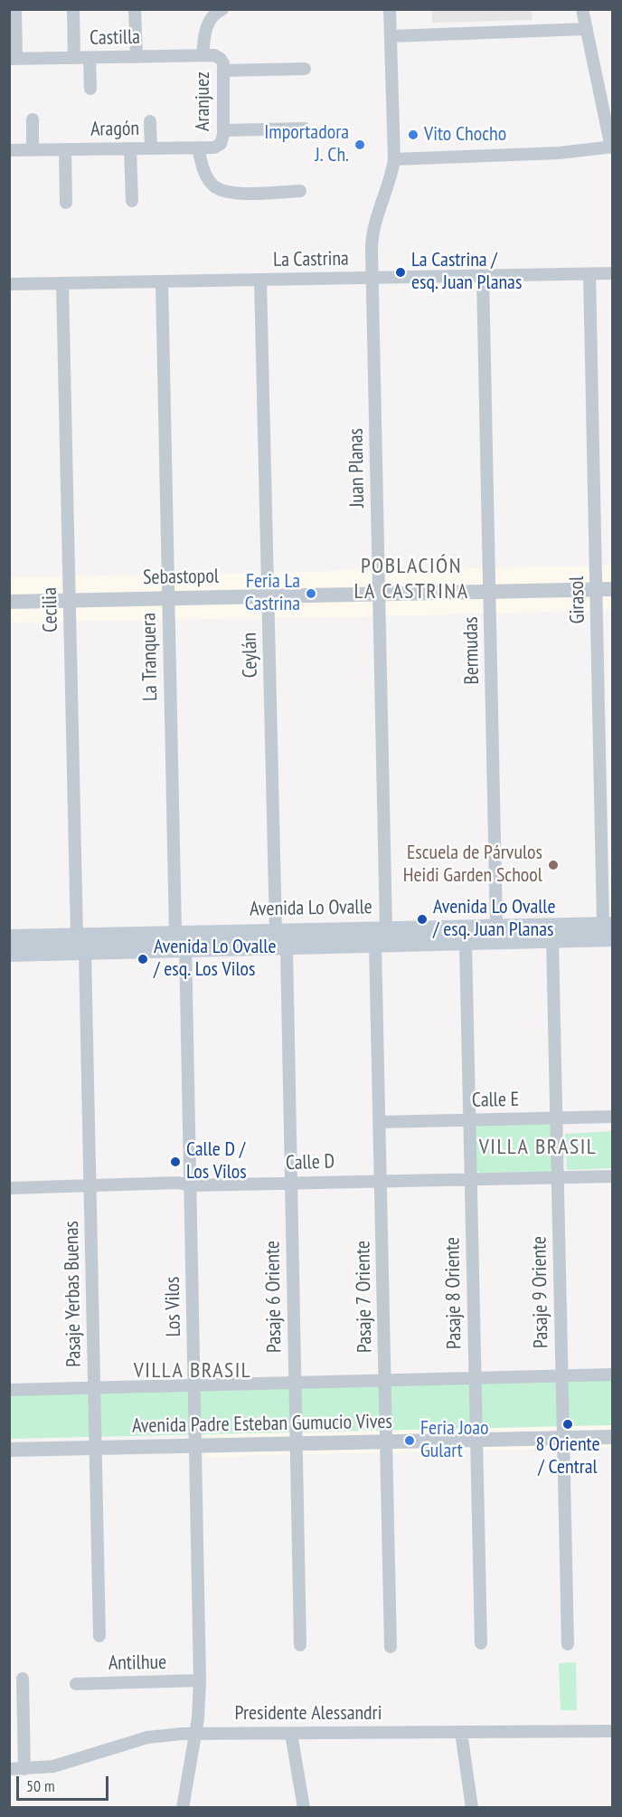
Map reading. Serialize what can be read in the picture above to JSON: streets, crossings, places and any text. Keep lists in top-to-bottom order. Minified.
{"streets":{"main road":["Avenida Lo Ovalle"],"street":["Castilla","Aranjuez","Aragón","La Castrina","Juan Planas","Sebastopol","Girasol","Cecilia","Bermudas","Ceylán","La Tranquera","Calle E","Calle D","Pasaje 9 Oriente","Pasaje 8 Oriente","Pasaje Yerbas Buenas","Pasaje 6 Oriente","Pasaje 7 Oriente","Los Vilos","Avenida Padre Esteban Gumucio Vives","Antilhue","Presidente Alessandri"]},"crossings":[["Castilla","Aranjuez"],["Aranjuez","Aragón"],["La Castrina","Juan Planas"],["La Castrina","Girasol"],["La Castrina","Cecilia"],["La Castrina","Bermudas"],["La Castrina","Ceylán"],["La Castrina","La Tranquera"],["Juan Planas","Sebastopol"],["Juan Planas","Avenida Lo Ovalle"],["Sebastopol","Girasol"],["Sebastopol","Cecilia"],["Sebastopol","Bermudas"],["Sebastopol","Ceylán"],["Sebastopol","La Tranquera"],["Girasol","Avenida Lo Ovalle"],["Cecilia","Avenida Lo Ovalle"],["Bermudas","Avenida Lo Ovalle"],["Ceylán","Avenida Lo Ovalle"],["La Tranquera","Avenida Lo Ovalle"],["La Tranquera","Los Vilos"],["Avenida Lo Ovalle","Pasaje 9 Oriente"],["Avenida Lo Ovalle","Pasaje 8 Oriente"],["Avenida Lo Ovalle","Pasaje Yerbas Buenas"],["Avenida Lo Ovalle","Pasaje 6 Oriente"],["Avenida Lo Ovalle","Pasaje 7 Oriente"],["Avenida Lo Ovalle","Los Vilos"],["Calle E","Pasaje 9 Oriente"],["Calle E","Pasaje 8 Oriente"],["Calle E","Pasaje 7 Oriente"],["Calle D","Pasaje 9 Oriente"],["Calle D","Pasaje 8 Oriente"],["Calle D","Pasaje Yerbas Buenas"],["Calle D","Pasaje 6 Oriente"],["Calle D","Pasaje 7 Oriente"],["Calle D","Los Vilos"],["Pasaje 9 Oriente","Avenida Padre Esteban Gumucio Vives"],["Pasaje 8 Oriente","Avenida Padre Esteban Gumucio Vives"],["Pasaje Yerbas Buenas","Avenida Padre Esteban Gumucio Vives"],["Pasaje 6 Oriente","Avenida Padre Esteban Gumucio Vives"],["Pasaje 7 Oriente","Avenida Padre Esteban Gumucio Vives"],["Los Vilos","Avenida Padre Esteban Gumucio Vives"],["Los Vilos","Antilhue"],["Los Vilos","Presidente Alessandri"]],"districts":["POBLACIÓN LA CASTRINA","VILLA BRASIL","VILLA BRASIL"],"places":["Vito Chocho","Importadora J. Ch.","La Castrina / esq. Juan Planas","Feria La Castrina","Escuela de Párvulos Heidi Garden School","Avenida Lo Ovalle / esq. Juan Planas","Avenida Lo Ovalle / esq. Los Vilos","Calle D / Los Vilos","8 Oriente / Central","Feria Joao Gulart"],"scale_bar":"50 m"}
